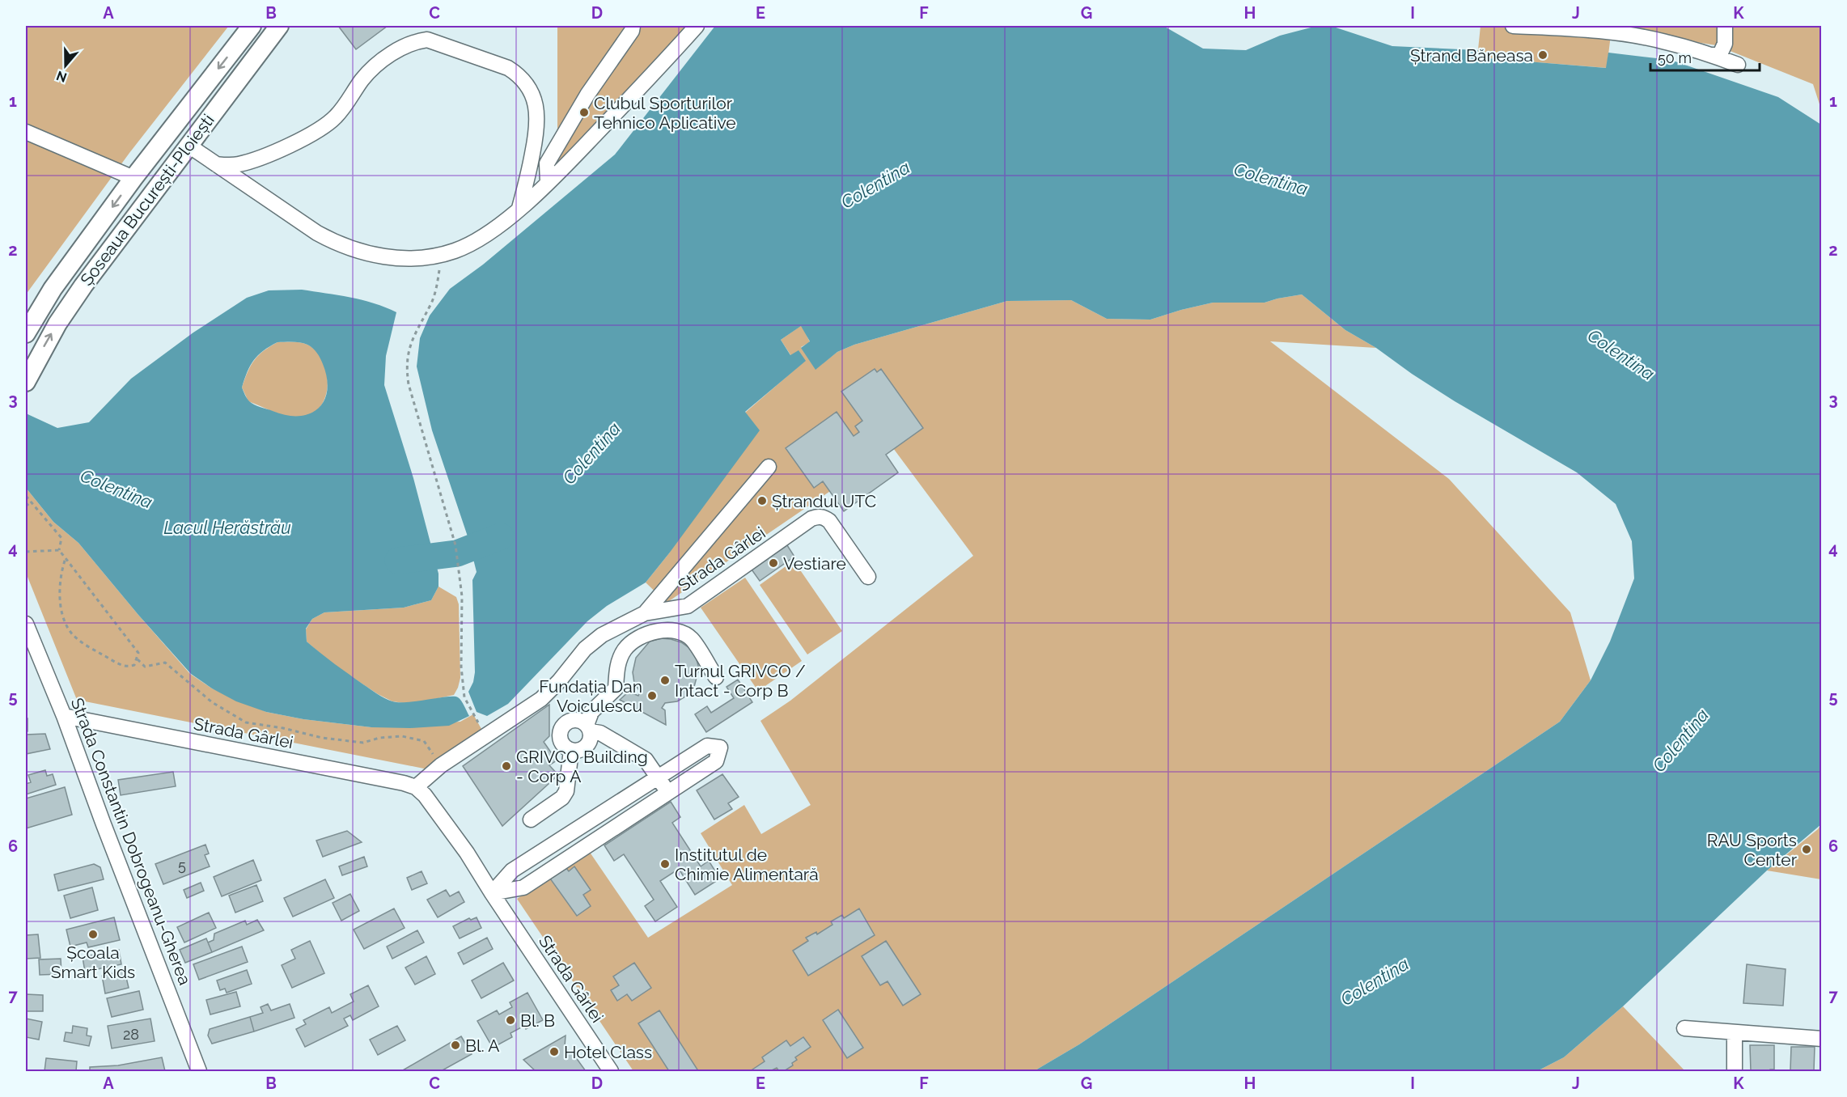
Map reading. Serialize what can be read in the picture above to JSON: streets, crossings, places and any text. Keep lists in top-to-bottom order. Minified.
{"streets":{"main road":["Șoseaua București-Ploiești"],"street":["Strada Gârlei","Strada Constantin Dobrogeanu-Gherea"]},"crossings":[["Strada Gârlei","Strada Constantin Dobrogeanu-Gherea"]],"water":["Colentina","Lacul Herăstrău"],"places":["Ștrand Băneasa","Clubul Sporturilor Tehnico Aplicative","Ștrandul UTC","Vestiare","Turnul GRIVCO / Intact - Corp B","Fundația Dan Voiculescu","GRIVCO Building - Corp A","RAU Sports Center","Institutul de Chimie Alimentară","Școala Smart Kids","Bl. B","Bl. A","Hotel Class"],"house_numbers":["5","28"],"scale_bar":"50 m","north":"bottom","grid":{"columns":["A","B","C","D","E","F","G","H","I","J","K"],"rows":["1","2","3","4","5","6","7"]}}
